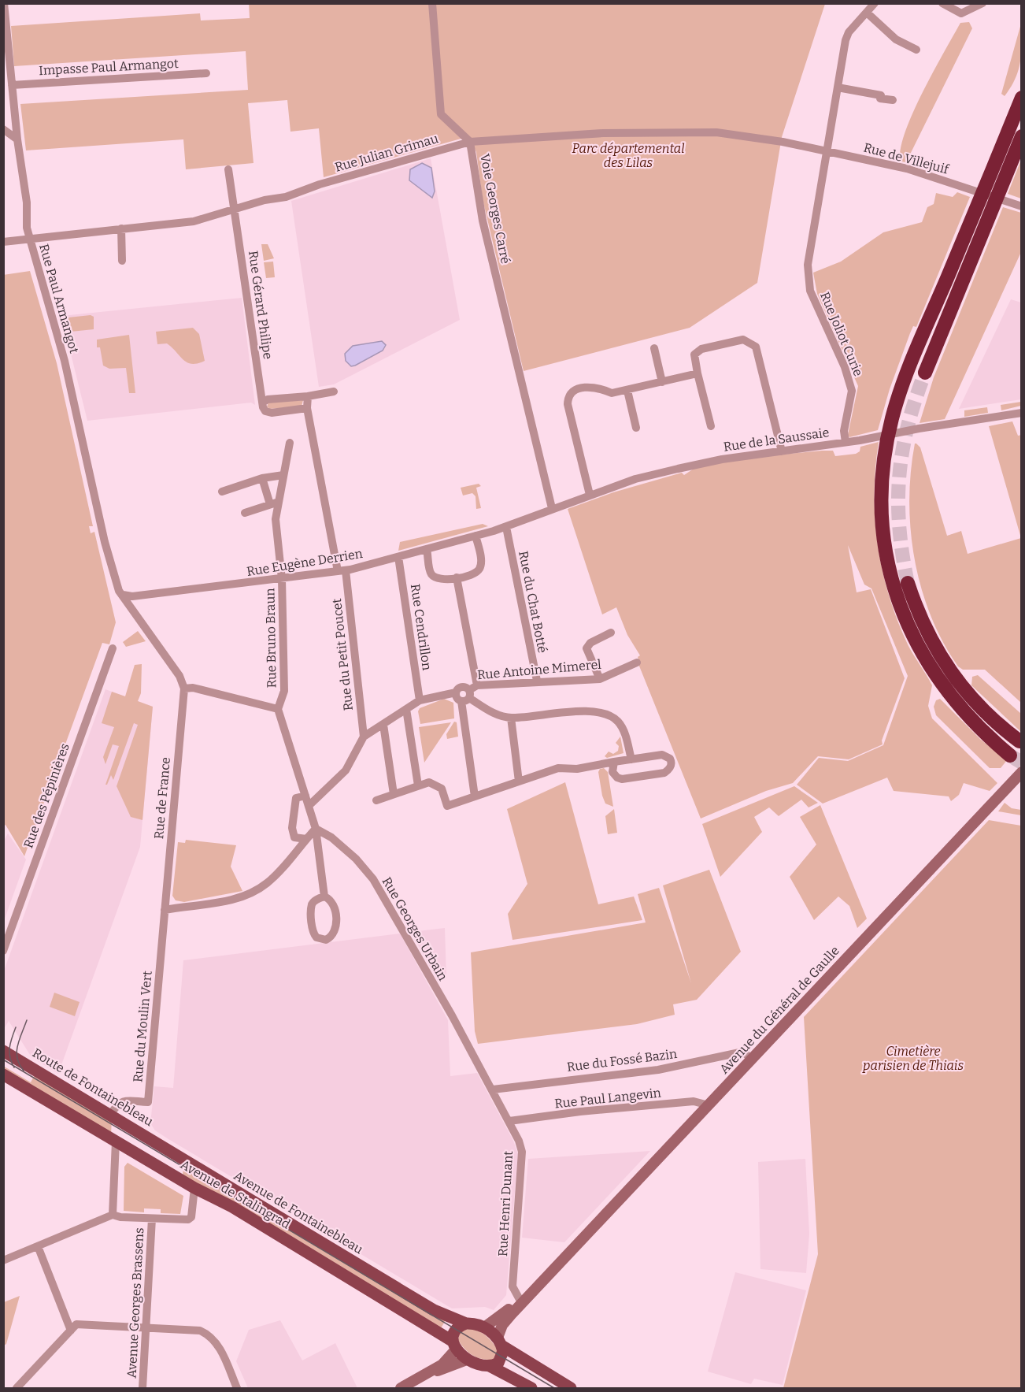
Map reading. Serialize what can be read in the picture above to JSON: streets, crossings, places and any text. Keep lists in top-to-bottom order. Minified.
{"streets":{"main road":["Avenue du Général de Gaulle","Route de Fontainebleau","Avenue de Stalingrad","Avenue de Fontainebleau"],"street":["Impasse Paul Armangot","Rue Julian Grimau","Rue de Villejuif","Voie Georges Carré","Rue Paul Armangot","Rue Gérard Philipe","Rue Joliot Curie","Rue de la Saussaie","Rue Eugène Derrien","Rue du Chat Botté","Rue Cendrillon","Rue Bruno Braun","Rue du Petit Poucet","Rue Antoine Mimerel","Rue des Pépinières","Rue de France","Rue Georges Urbain","Rue du Moulin Vert","Rue du Fossé Bazin","Rue Paul Langevin","Rue Henri Dunant","Avenue Georges Brassens"]},"crossings":[["Impasse Paul Armangot","Rue Paul Armangot"],["Rue Julian Grimau","Rue de Villejuif"],["Rue Julian Grimau","Voie Georges Carré"],["Rue Julian Grimau","Rue Paul Armangot"],["Rue Julian Grimau","Rue Gérard Philipe"],["Rue de Villejuif","Rue Joliot Curie"],["Voie Georges Carré","Rue de la Saussaie"],["Rue Paul Armangot","Rue Eugène Derrien"],["Rue Paul Armangot","Rue de France"],["Rue Joliot Curie","Rue de la Saussaie"],["Rue de la Saussaie","Rue Eugène Derrien"],["Rue Eugène Derrien","Rue du Chat Botté"],["Rue Eugène Derrien","Rue Cendrillon"],["Rue Eugène Derrien","Rue Bruno Braun"],["Rue Eugène Derrien","Rue du Petit Poucet"],["Rue du Chat Botté","Rue Antoine Mimerel"],["Rue de France","Rue du Moulin Vert"],["Rue Georges Urbain","Rue Henri Dunant"],["Avenue du Général de Gaulle","Rue du Fossé Bazin"],["Avenue du Général de Gaulle","Rue Paul Langevin"],["Avenue du Général de Gaulle","Avenue de Stalingrad"],["Avenue du Général de Gaulle","Rue Henri Dunant"],["Avenue du Général de Gaulle","Avenue de Fontainebleau"],["Rue du Moulin Vert","Route de Fontainebleau"],["Rue du Fossé Bazin","Rue Henri Dunant"],["Route de Fontainebleau","Avenue de Fontainebleau"],["Rue Paul Langevin","Rue Henri Dunant"],["Avenue de Stalingrad","Avenue de Fontainebleau"]],"parks":["Parc départemental des Lilas","Cimetière parisien de Thiais"]}
